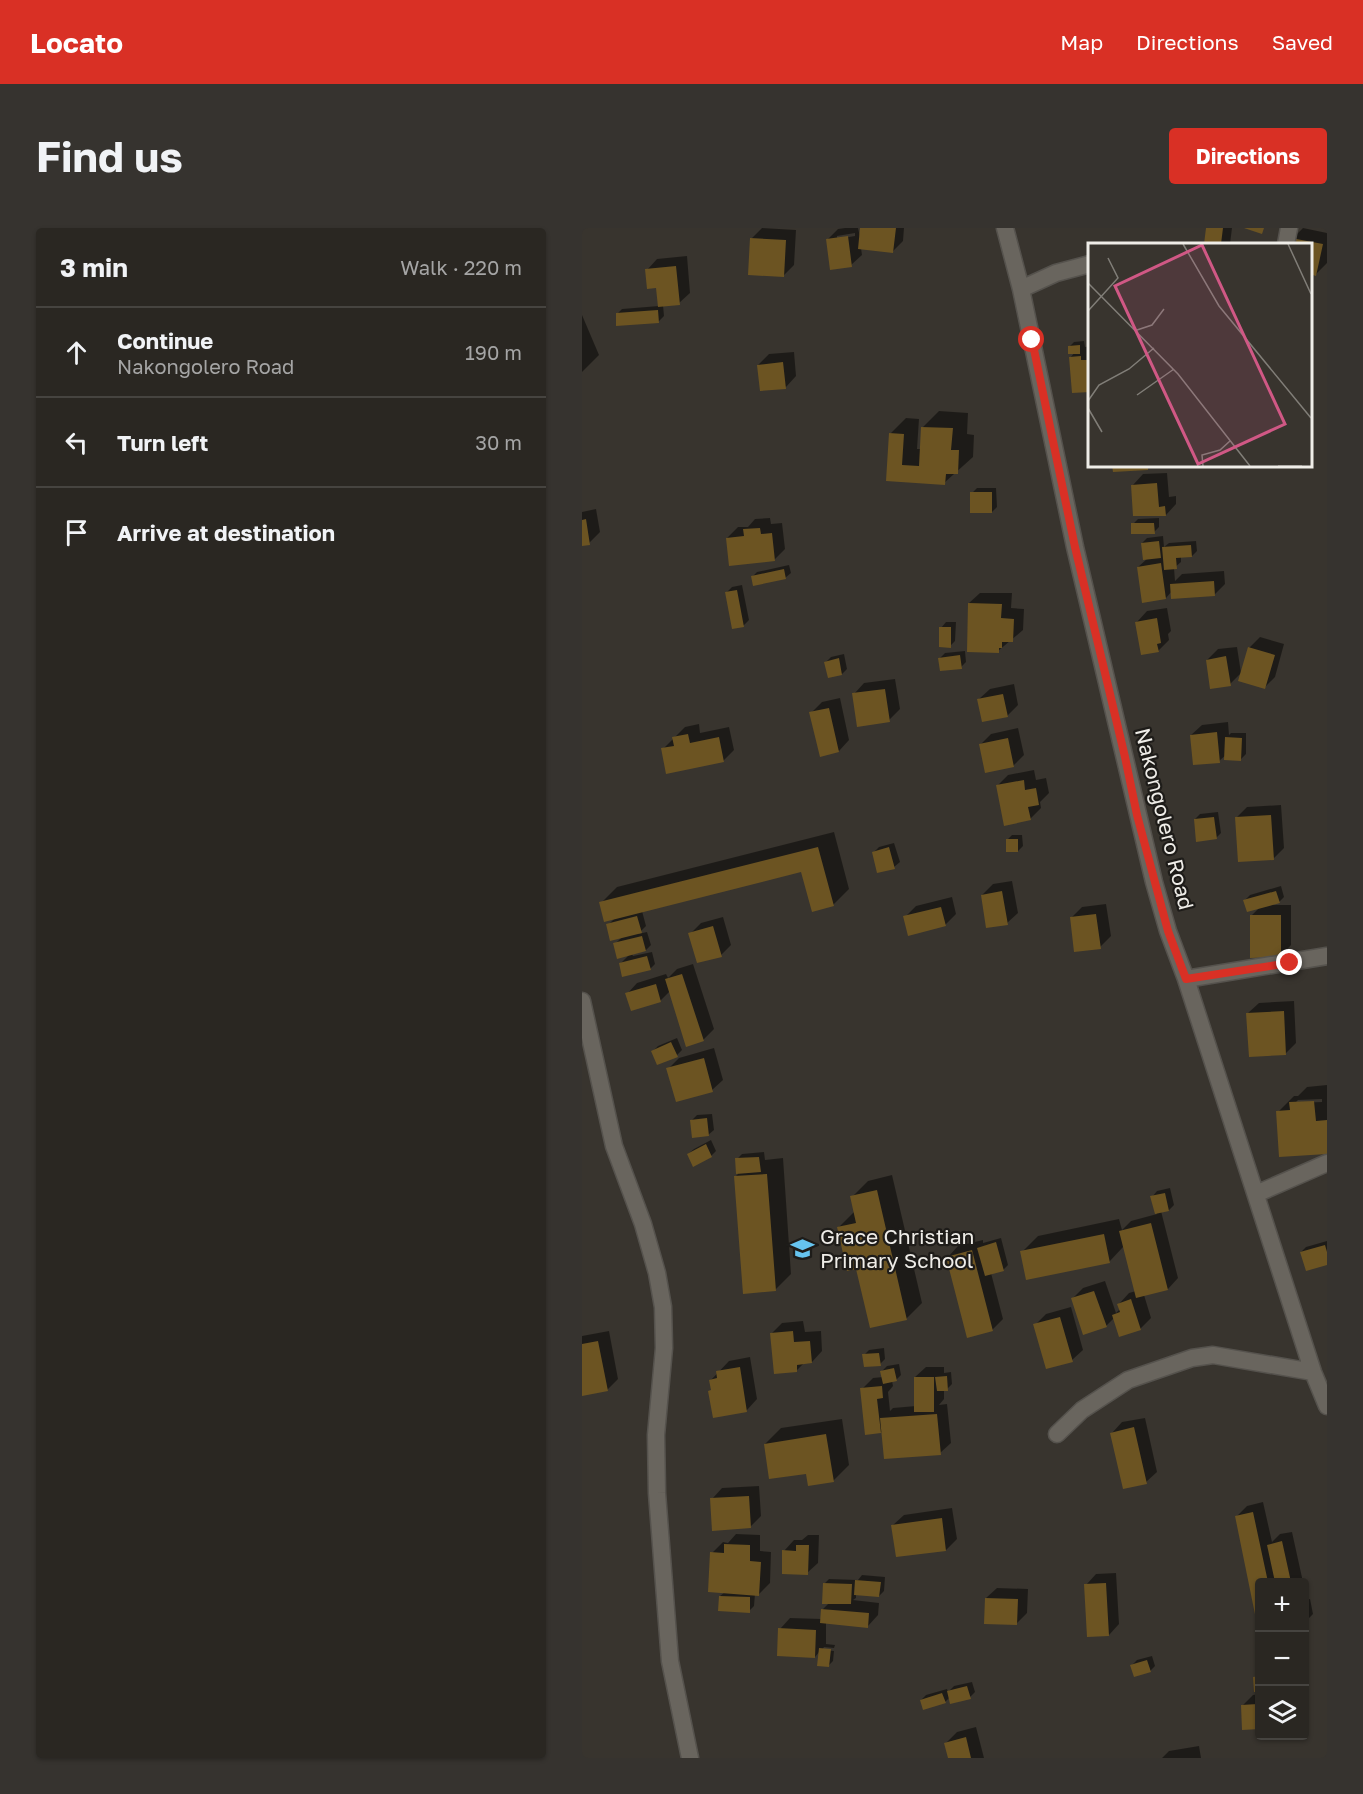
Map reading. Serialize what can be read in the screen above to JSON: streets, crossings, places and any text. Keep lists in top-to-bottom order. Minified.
{"streets":{"street":["Nakongolero Road"]},"places":{"school or university":["Grace Christian Primary School"]},"page":{"header":"Locato","nav":["Map","Directions","Saved"],"buttons":"Directions","title":"Find us","heading":["3 min","Walk · 220 m"],"list":[["Continue","Nakongolero Road","190 m"],["Turn left","30 m"],"Arrive at destination"],"map_buttons":["+","−"]}}
